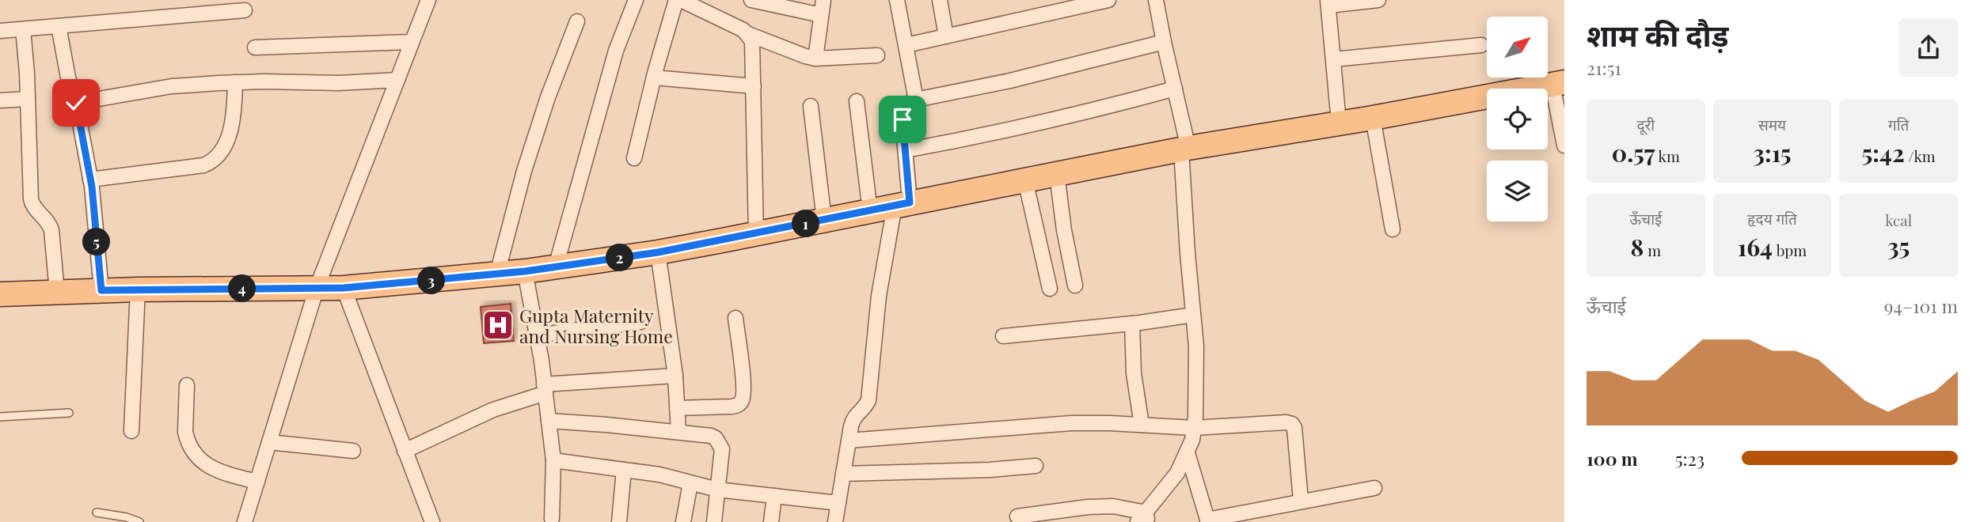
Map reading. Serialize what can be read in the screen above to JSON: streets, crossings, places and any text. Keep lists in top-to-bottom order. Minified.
{"places":{"hospital":["Gupta Maternity and Nursing Home"]},"north":"top right","page":{"heading":["शाम की दौड़","21:51"],"stats":[["दूरी","0.57 km"],["समय","3:15"],["गति","5:42 /km"],["ऊँचाई","8 m"],["हृदय गति","164 bpm"],["kcal","35"]],"pins":["1","5","2","3","4"],"chart":["ऊँचाई","94–101 m"],"list":[{"name":"100 m","note":"5:23"}]}}
